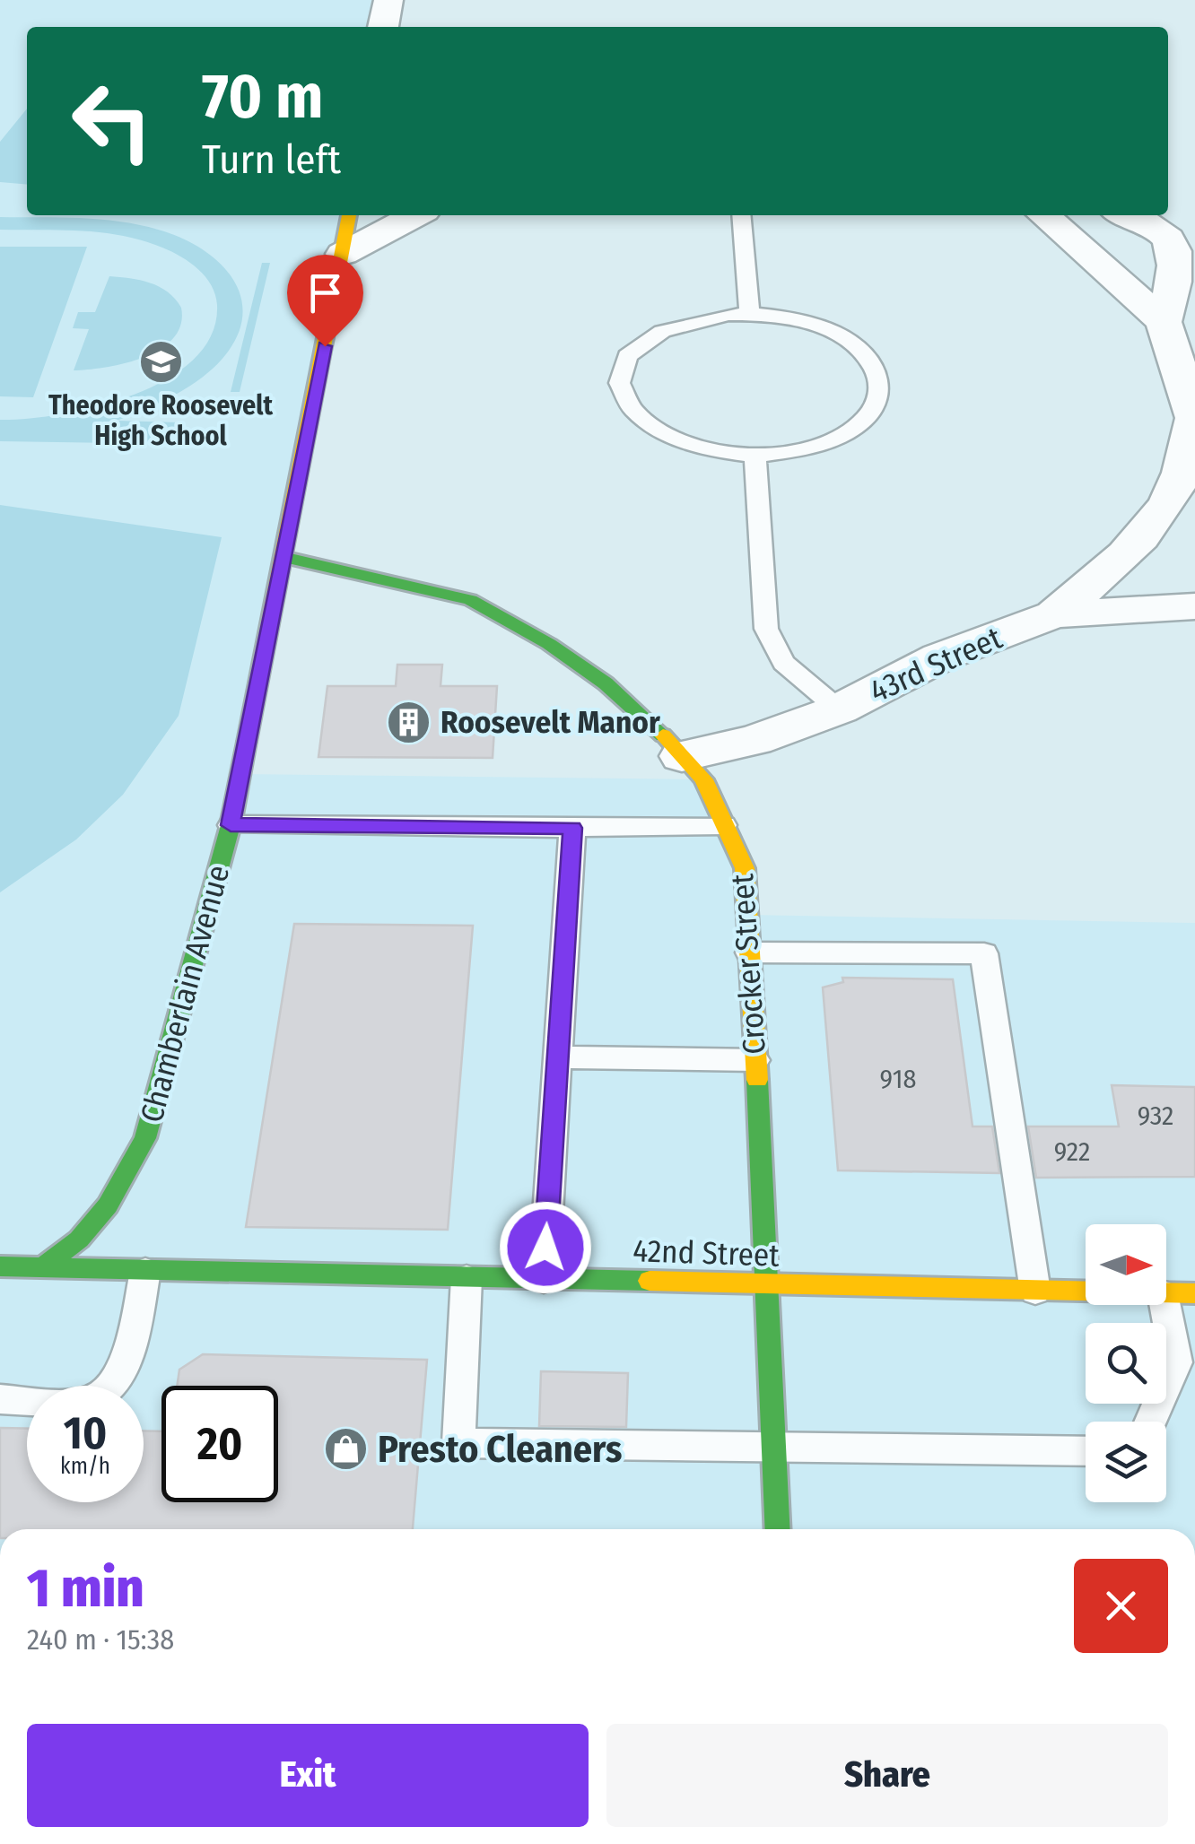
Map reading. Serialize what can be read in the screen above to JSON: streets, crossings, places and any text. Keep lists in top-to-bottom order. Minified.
{"streets":{"street":["43rd Street","Crocker Street","Chamberlain Avenue","42nd Street"]},"crossings":[["43rd Street","Crocker Street"],["Crocker Street","Chamberlain Avenue"],["Crocker Street","42nd Street"],["Chamberlain Avenue","42nd Street"]],"places":{"school or university":["Theodore Roosevelt High School"],"building":["Roosevelt Manor"],"shop":["Presto Cleaners"]},"house_numbers":["918","932","922"],"north":"right","page":{"turn":["70 m","Turn left"],"speed":"10 km/h","limit":"20","heading":["1 min","240 m · 15:38"],"buttons":["Exit","Share"]}}
